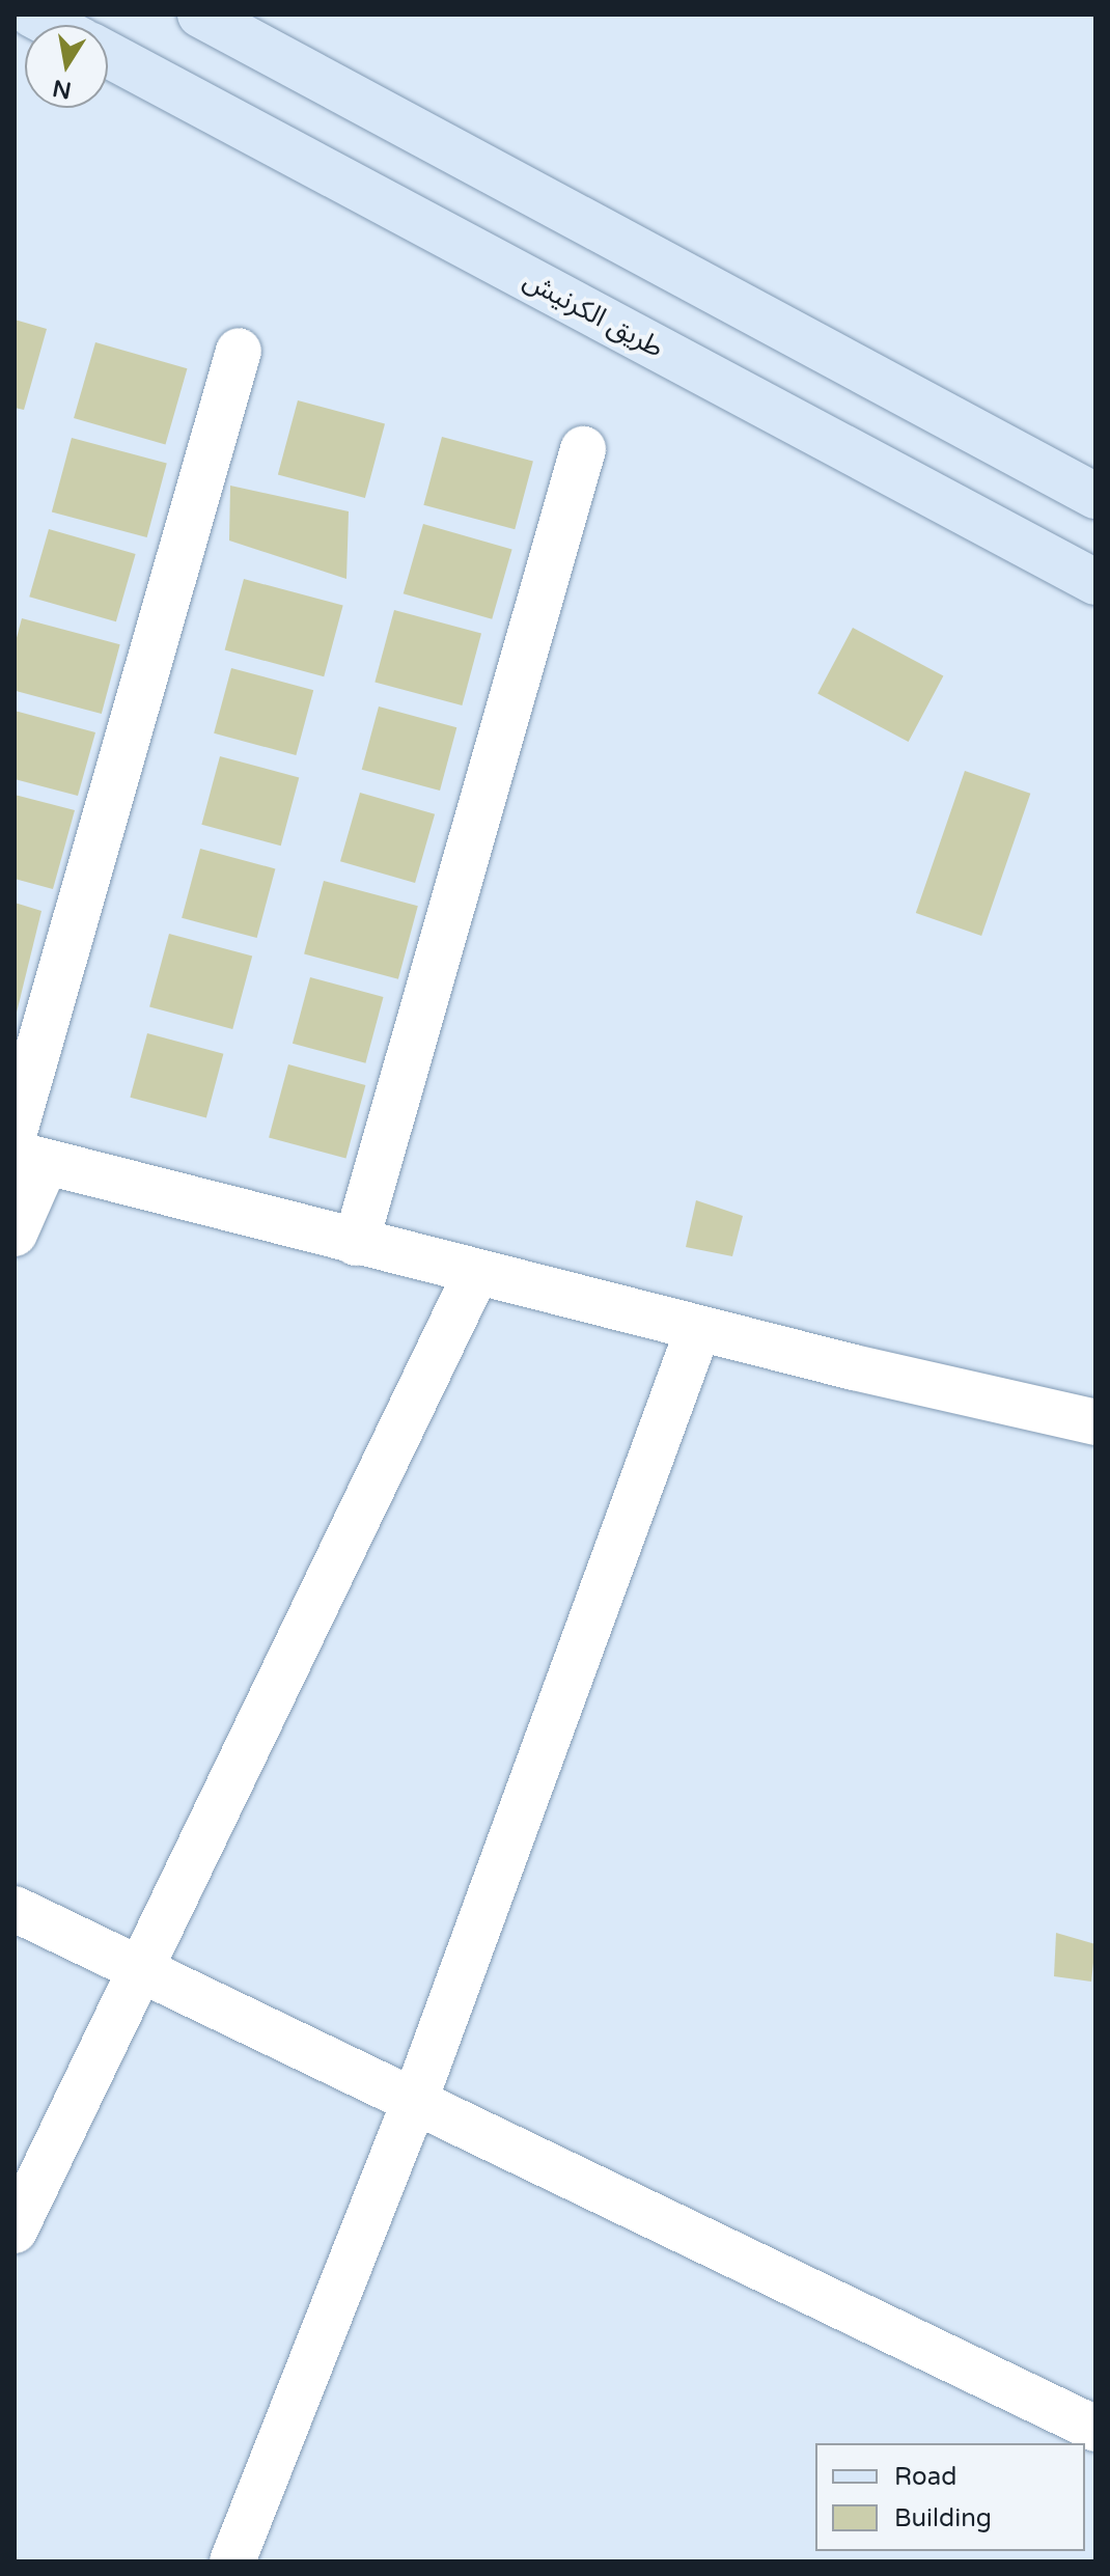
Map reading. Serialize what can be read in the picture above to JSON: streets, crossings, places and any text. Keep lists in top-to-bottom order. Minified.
{"streets":{"main road":["طريق الكرنيش"]},"legend":["Road","Building"],"north":"bottom"}
